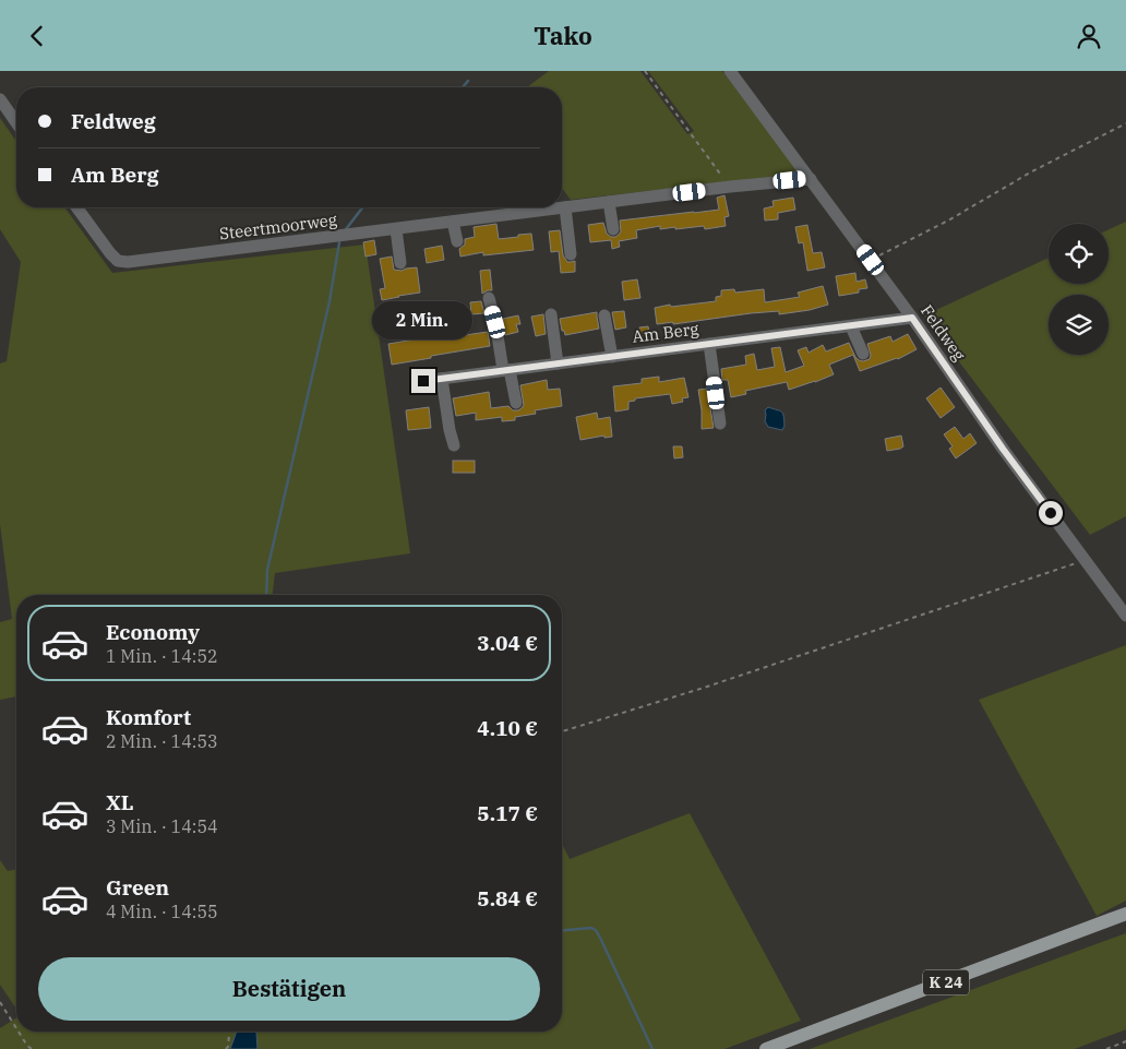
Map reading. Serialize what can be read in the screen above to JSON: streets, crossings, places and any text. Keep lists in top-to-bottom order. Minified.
{"streets":{"main road":["K 24"],"street":["Steertmoorweg","Am Berg","Feldweg"]},"crossings":[["Steertmoorweg","Feldweg"],["Am Berg","Feldweg"]],"page":{"header":"Tako","banner":["Feldweg","Am Berg"],"bubble":"2 Min.","list":[{"name":"Economy","note":"1 Min. · 14:52","value":"3.04 €"},{"name":"Komfort","note":"2 Min. · 14:53","value":"4.10 €"},{"name":"XL","note":"3 Min. · 14:54","value":"5.17 €"},{"name":"Green","note":"4 Min. · 14:55","value":"5.84 €"}],"buttons":"Bestätigen"}}
